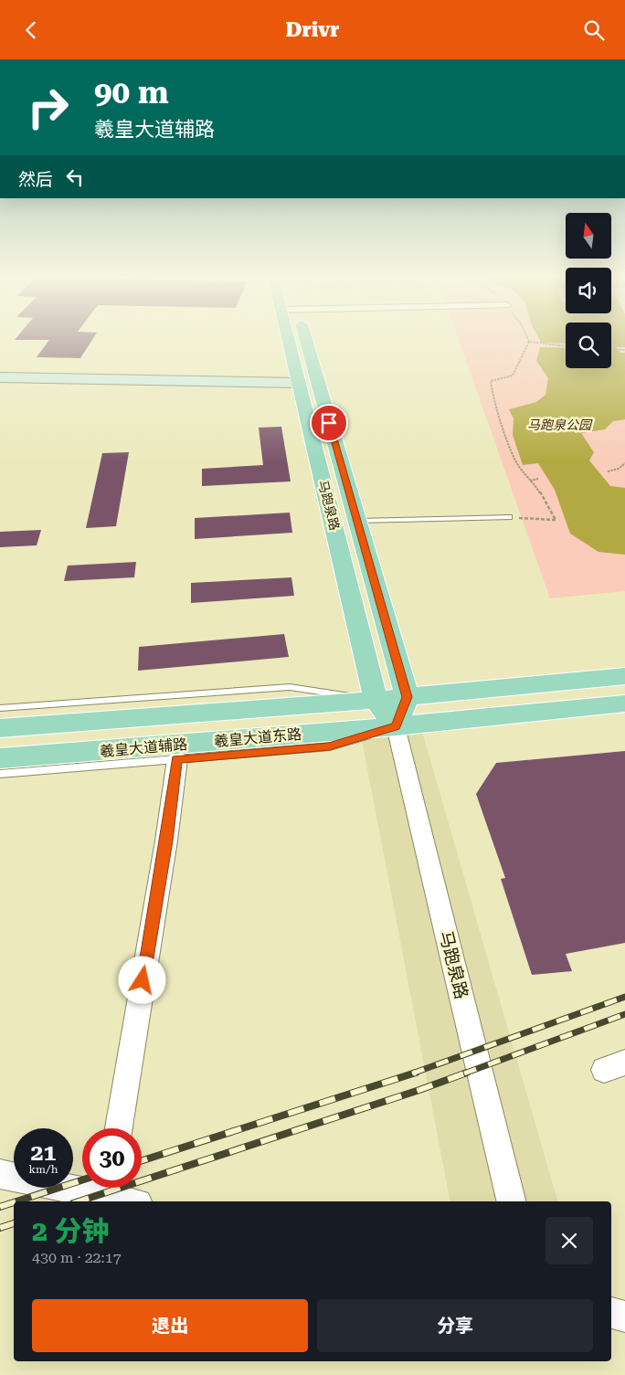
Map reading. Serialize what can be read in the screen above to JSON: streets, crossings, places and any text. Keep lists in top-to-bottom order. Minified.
{"streets":{"main road":["马跑泉路","羲皇大道东路"],"lane":["羲皇大道辅路"]},"crossings":[["马跑泉路","羲皇大道东路"],["马跑泉路","羲皇大道辅路"],["羲皇大道东路","羲皇大道辅路"]],"parks":["马跑泉公园"],"north":"top","page":{"header":"Drivr","turn":["90 m","羲皇大道辅路"],"then":"然后","speed":"21 km/h","limit":"30","heading":["2 分钟","430 m · 22:17"],"buttons":["退出","分享"]}}
